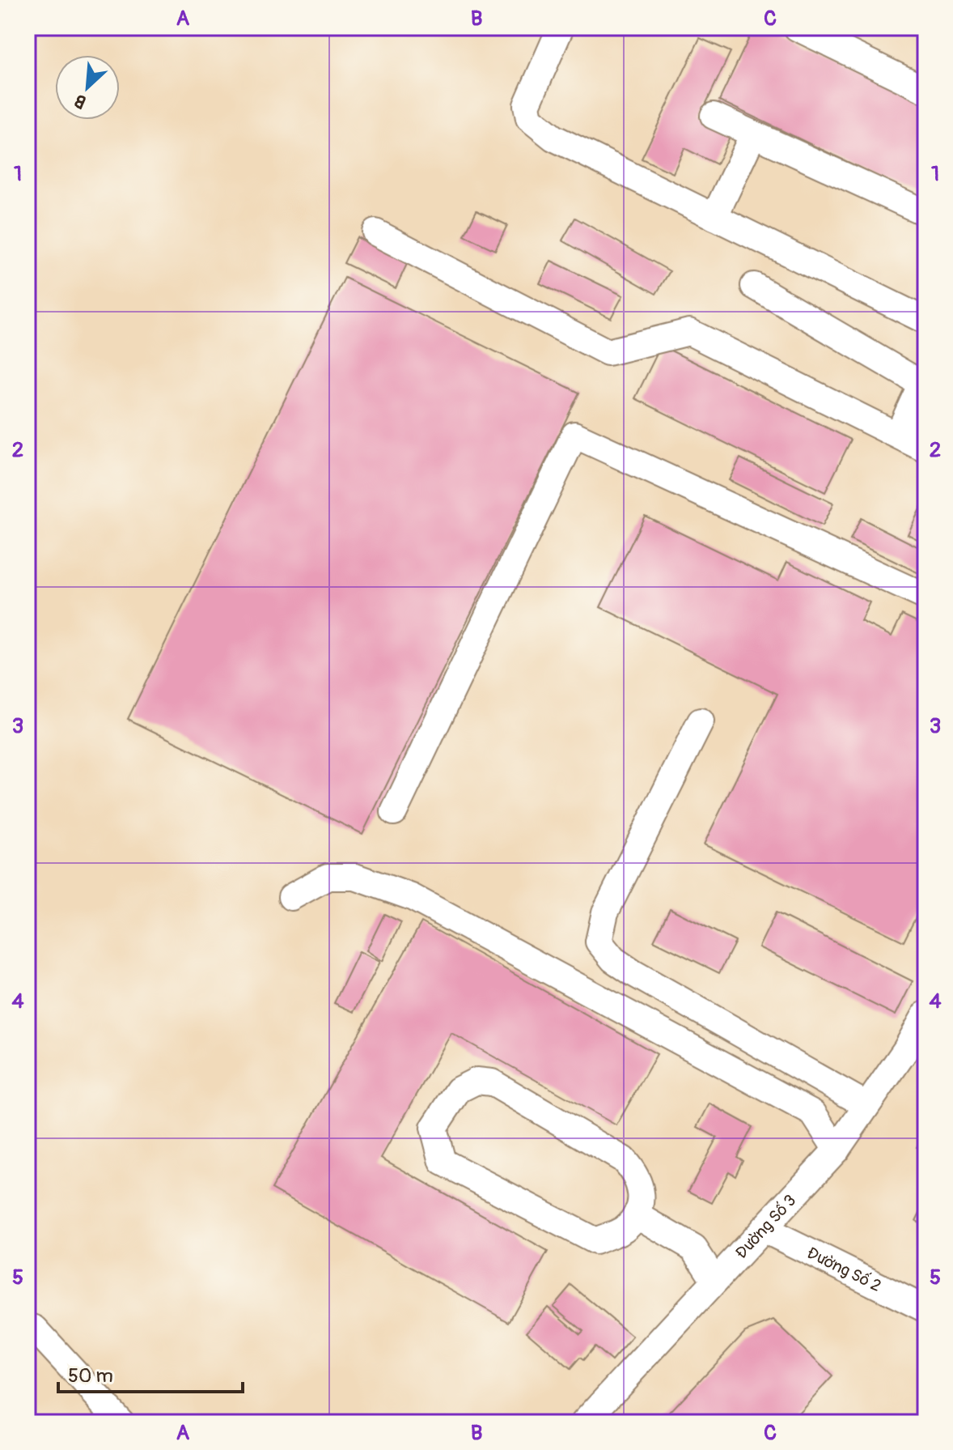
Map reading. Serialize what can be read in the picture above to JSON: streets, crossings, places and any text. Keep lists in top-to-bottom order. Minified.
{"streets":{"street":["Đường Số 3","Đường Số 2"]},"crossings":[["Đường Số 3","Đường Số 2"]],"scale_bar":"50 m","north":"bottom left","grid":{"columns":["A","B","C"],"rows":["1","2","3","4","5"]}}
